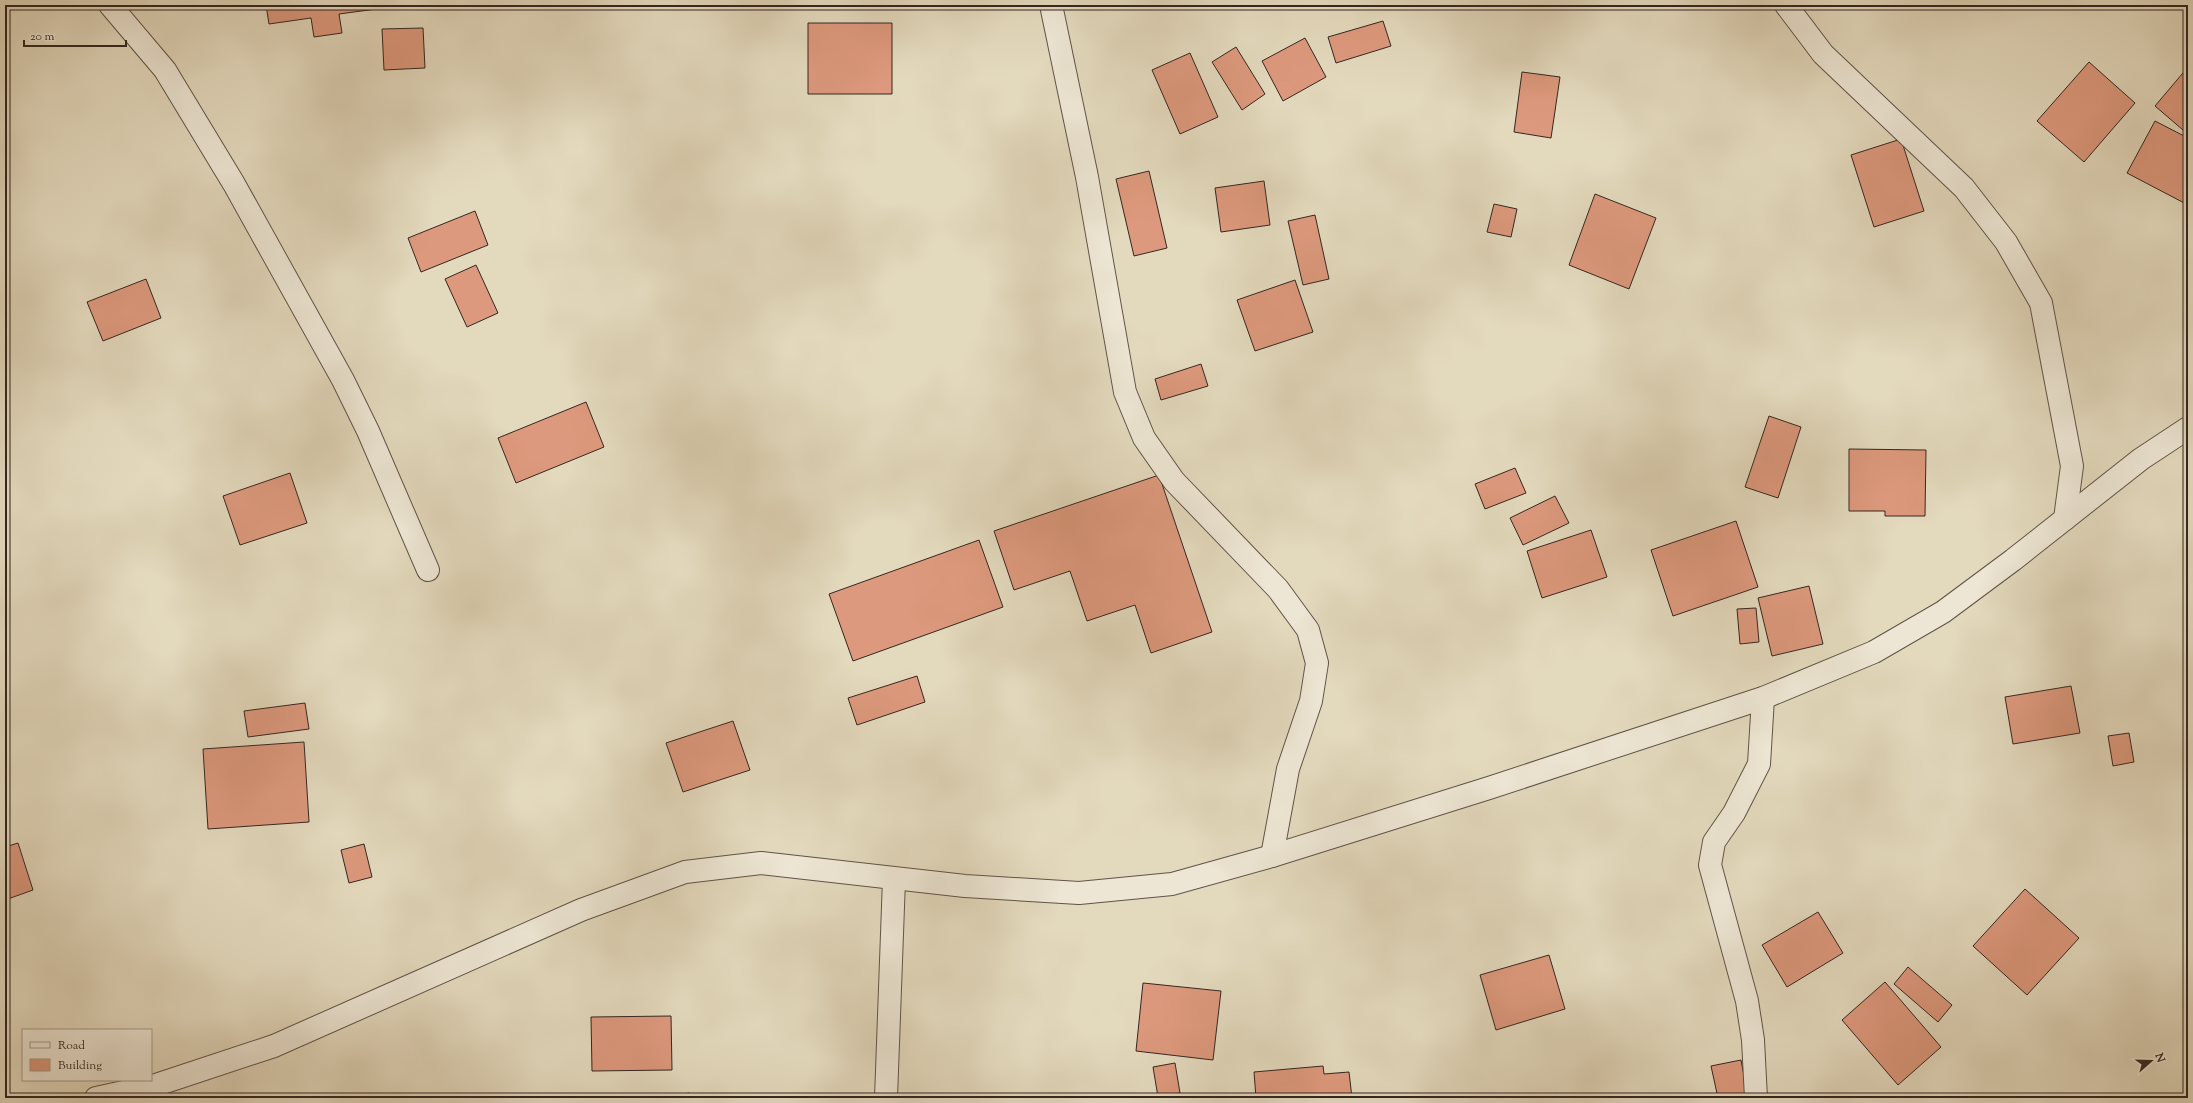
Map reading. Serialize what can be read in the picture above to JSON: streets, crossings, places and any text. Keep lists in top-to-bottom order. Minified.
{"legend":["Road","Building"],"scale_bar":"20 m","north":"right"}
